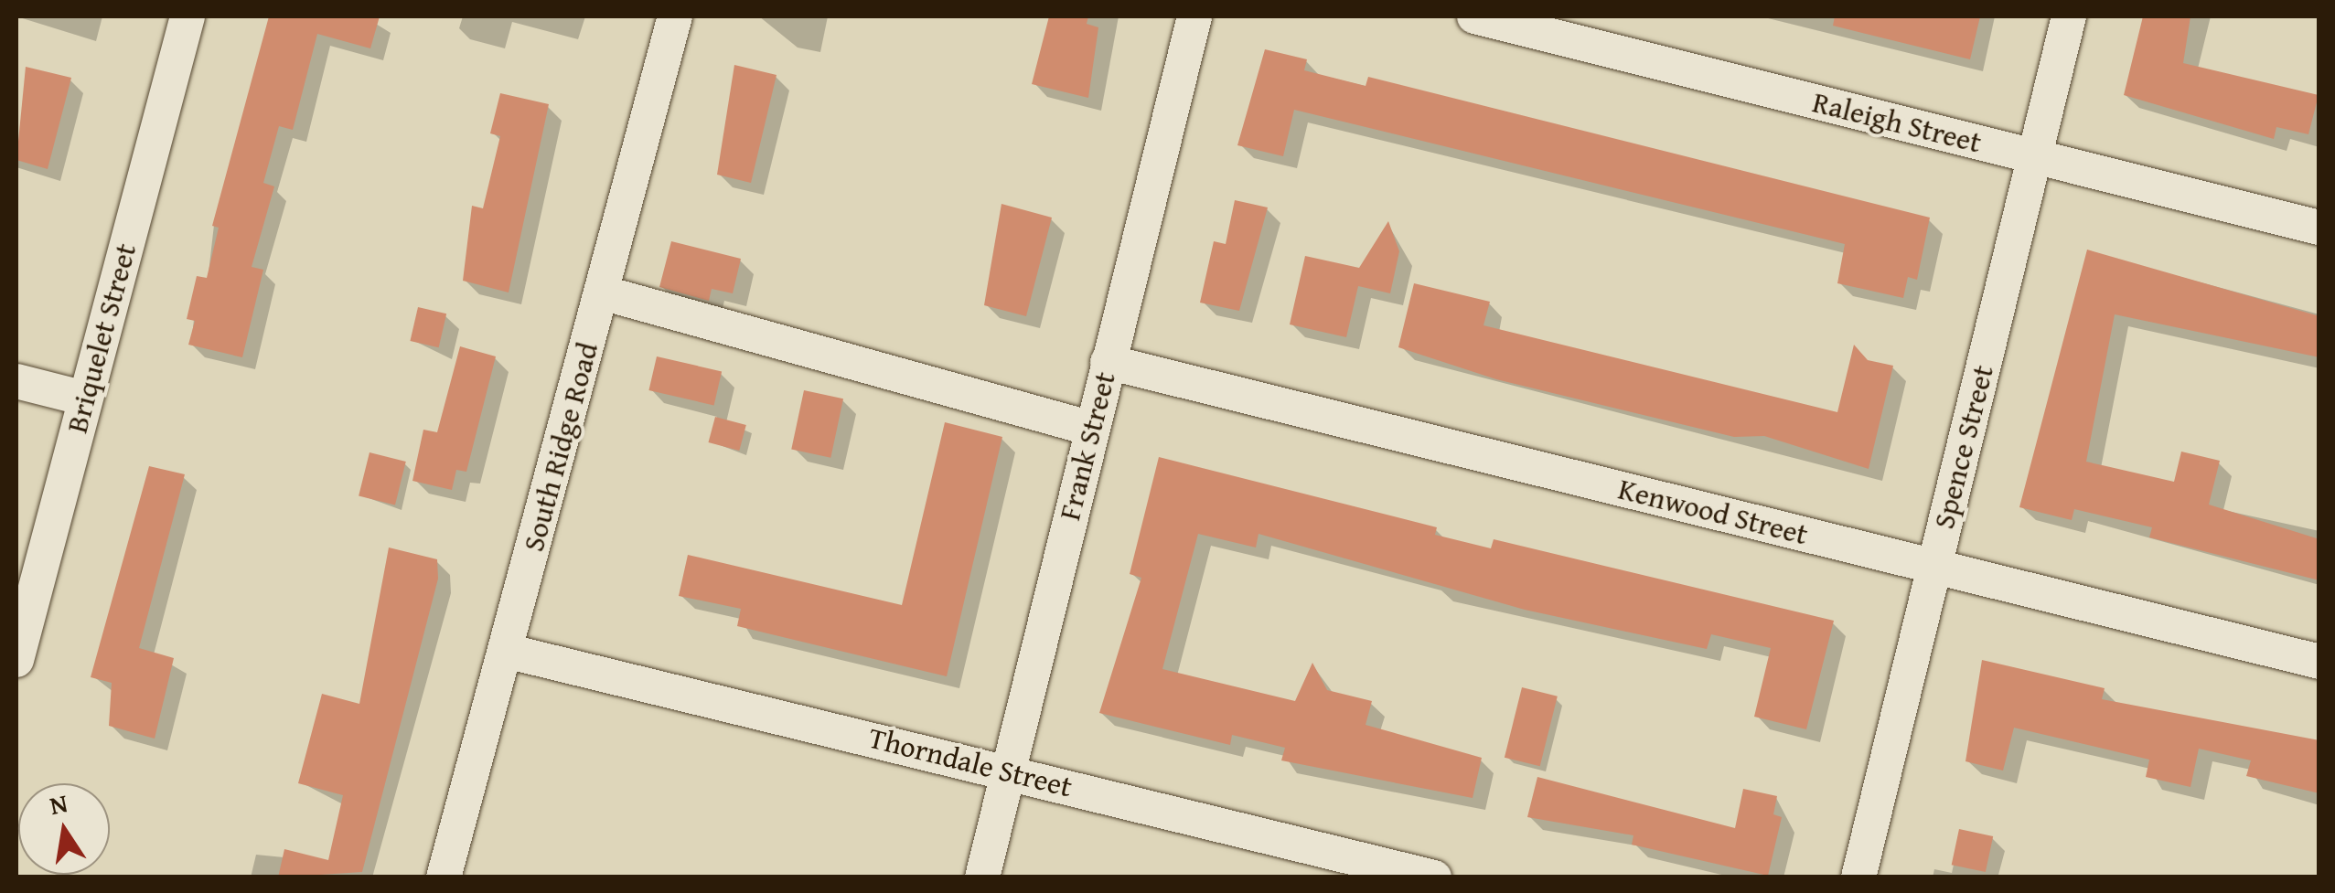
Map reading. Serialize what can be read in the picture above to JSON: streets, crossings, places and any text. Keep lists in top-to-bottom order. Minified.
{"streets":{"street":["Raleigh Street","Briquelet Street","Frank Street","South Ridge Road","Spence Street","Kenwood Street","Thorndale Street"]},"crossings":[["Raleigh Street","Spence Street"],["Frank Street","Kenwood Street"],["Frank Street","Thorndale Street"],["South Ridge Road","Thorndale Street"],["Spence Street","Kenwood Street"]],"north":"top"}
